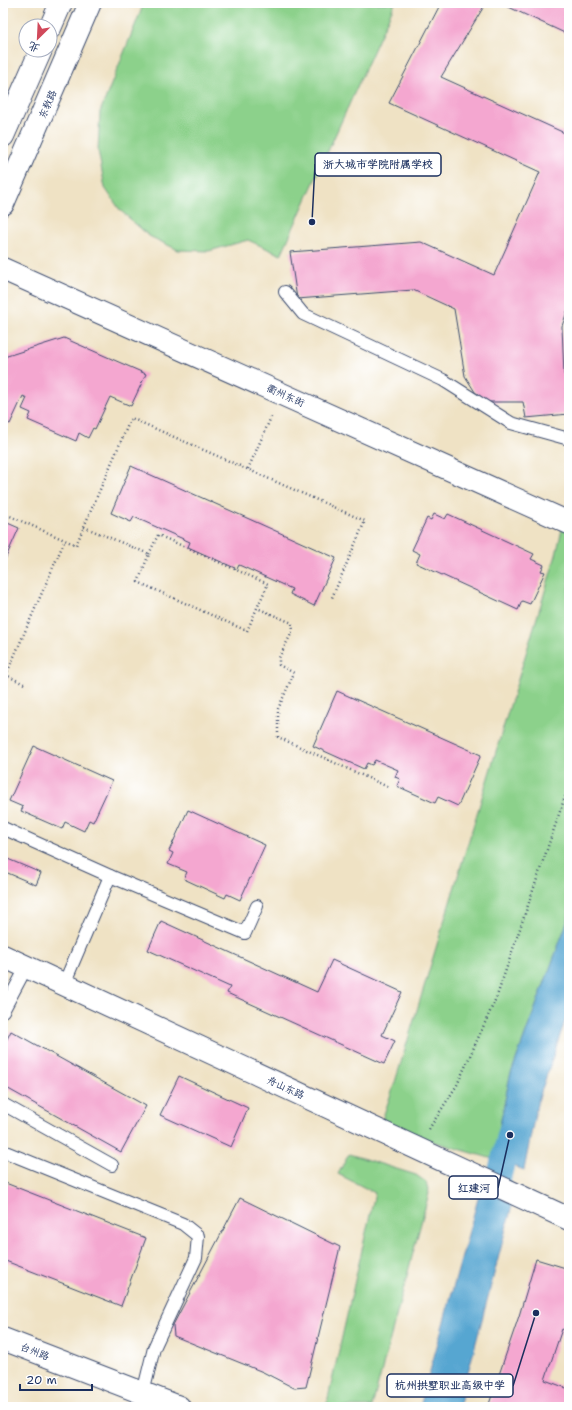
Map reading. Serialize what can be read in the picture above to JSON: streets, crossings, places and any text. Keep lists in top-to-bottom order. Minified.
{"streets":{"street":["东教路","衢州东街","舟山东路","台州路"]},"places":["浙大城市学院附属学校","红建河","杭州拱墅职业高级中学"],"scale_bar":"20 m","north":"bottom left"}
